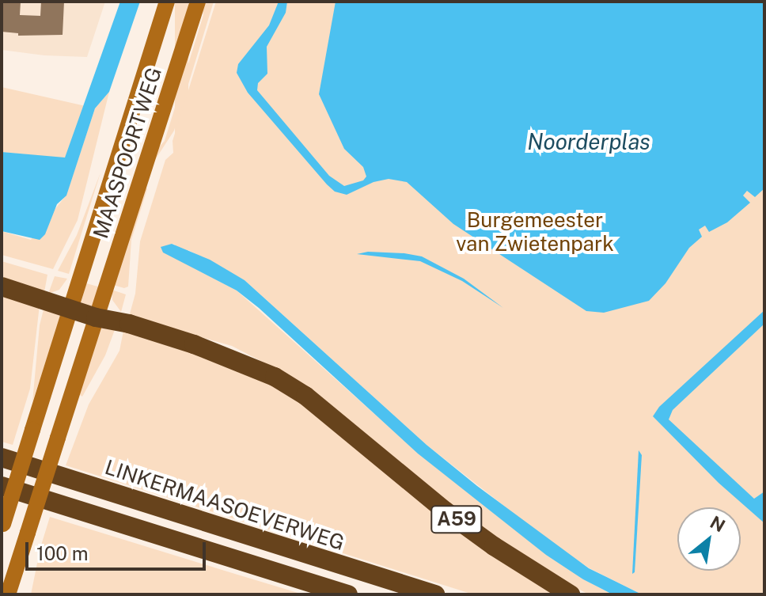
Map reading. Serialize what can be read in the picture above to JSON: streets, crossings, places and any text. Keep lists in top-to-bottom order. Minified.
{"streets":{"highway":["LINKERMAASOEVERWEG","A59"],"main road":["MAASPOORTWEG"]},"crossings":[["MAASPOORTWEG","A59"]],"water":["Noorderplas"],"parks":["Burgemeester van Zwietenpark"],"scale_bar":"100 m","north":"top right"}
